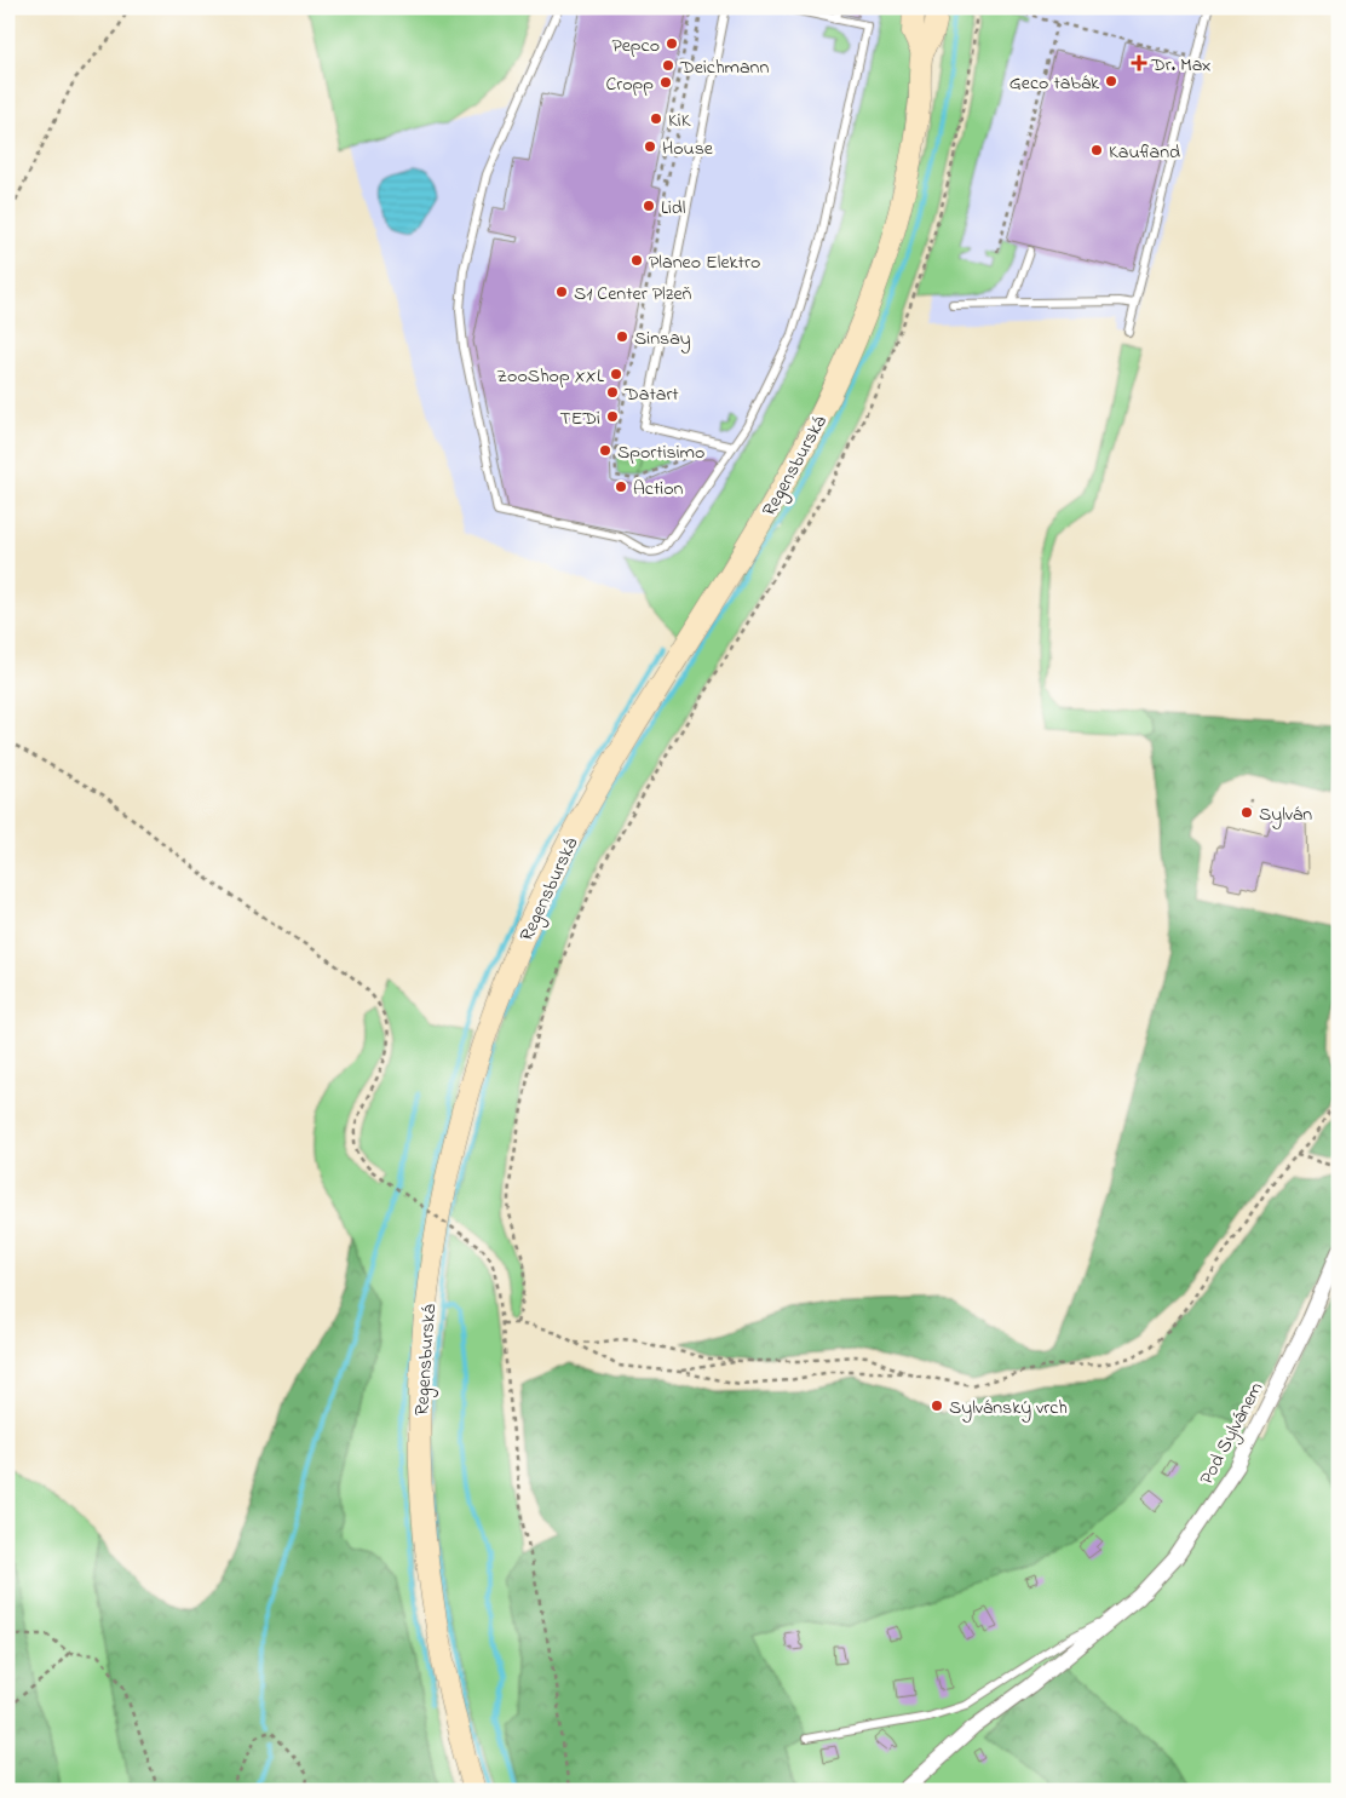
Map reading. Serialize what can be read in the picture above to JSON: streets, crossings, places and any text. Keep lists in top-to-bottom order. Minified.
{"streets":{"main road":["Regensburská"],"street":["Pod Sylvánem"]},"places":{"other":["Pepco","Deichmann","Geco tabák","Cropp","KiK","House","Kaufland","Lidl","Planeo Elektro","S1 Center Plzeň","Sinsay","ZooShop XXL","Datart","TEDi","Sportisimo","Action","Sylván","Sylvánský vrch"],"health":["Dr. Max"]}}
